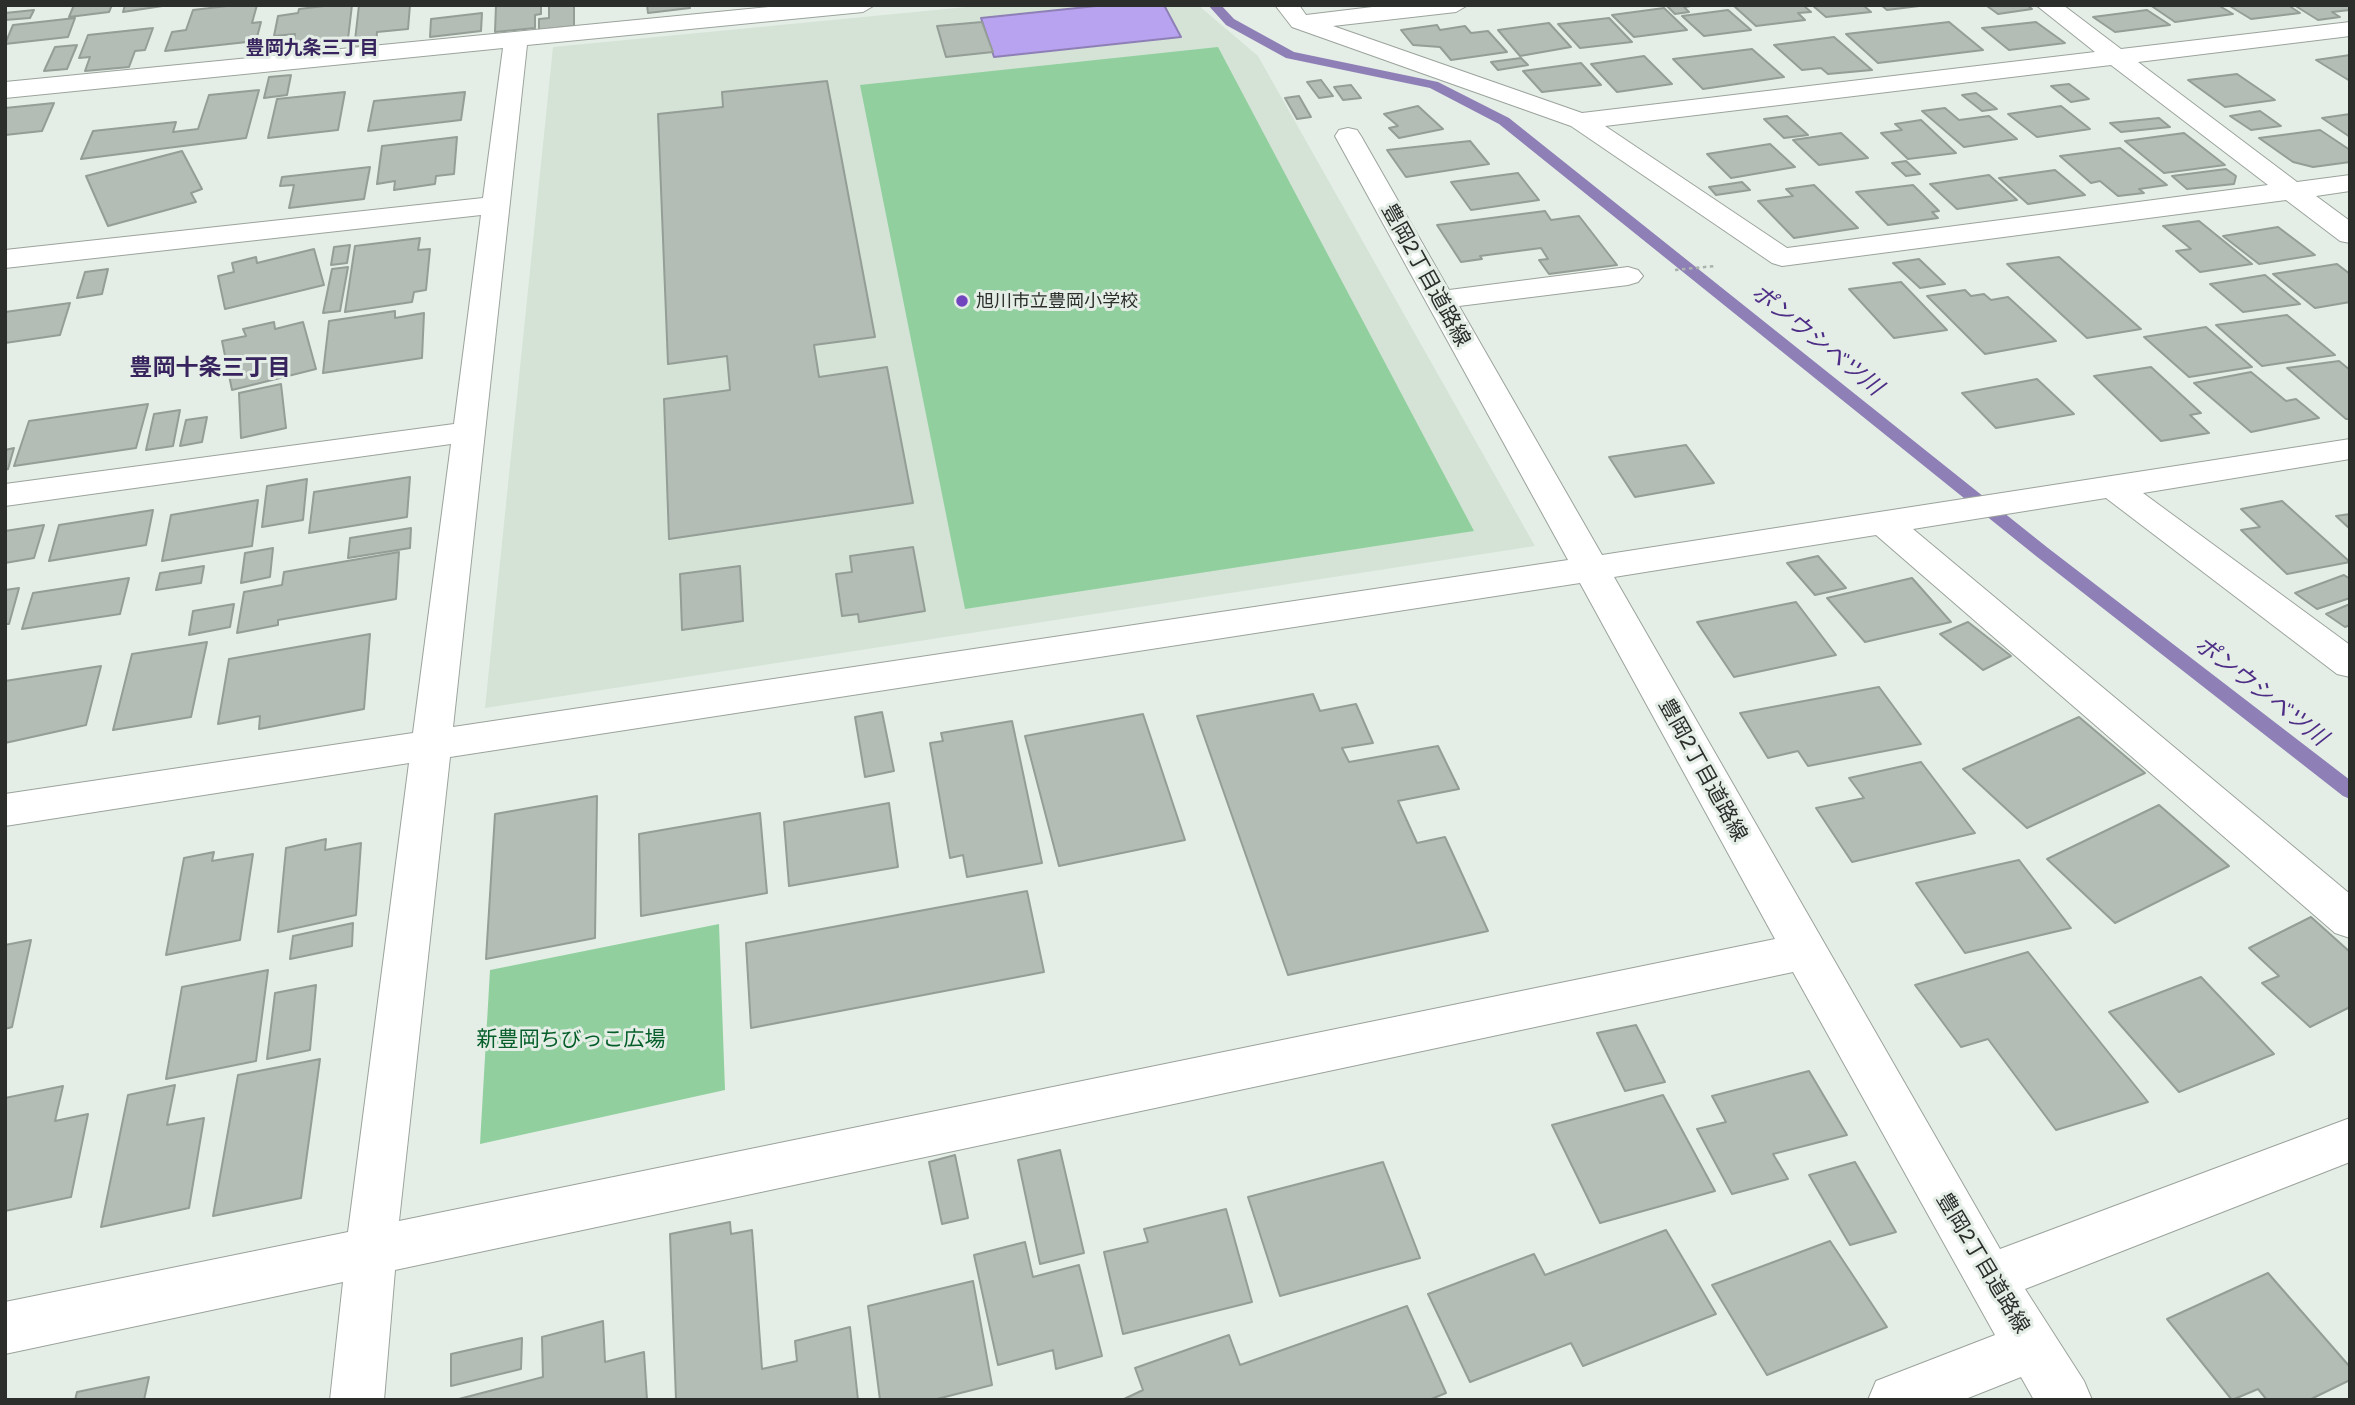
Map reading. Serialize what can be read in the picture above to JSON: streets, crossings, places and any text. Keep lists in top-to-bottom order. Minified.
{"streets":{"street":["豊岡2丁目道路線"]},"districts":["豊岡九条三丁目","豊岡十条三丁目"],"water":["ポンウシベツ川"],"parks":["新豊岡ちびっこ広場"],"places":["旭川市立豊岡小学校"]}
